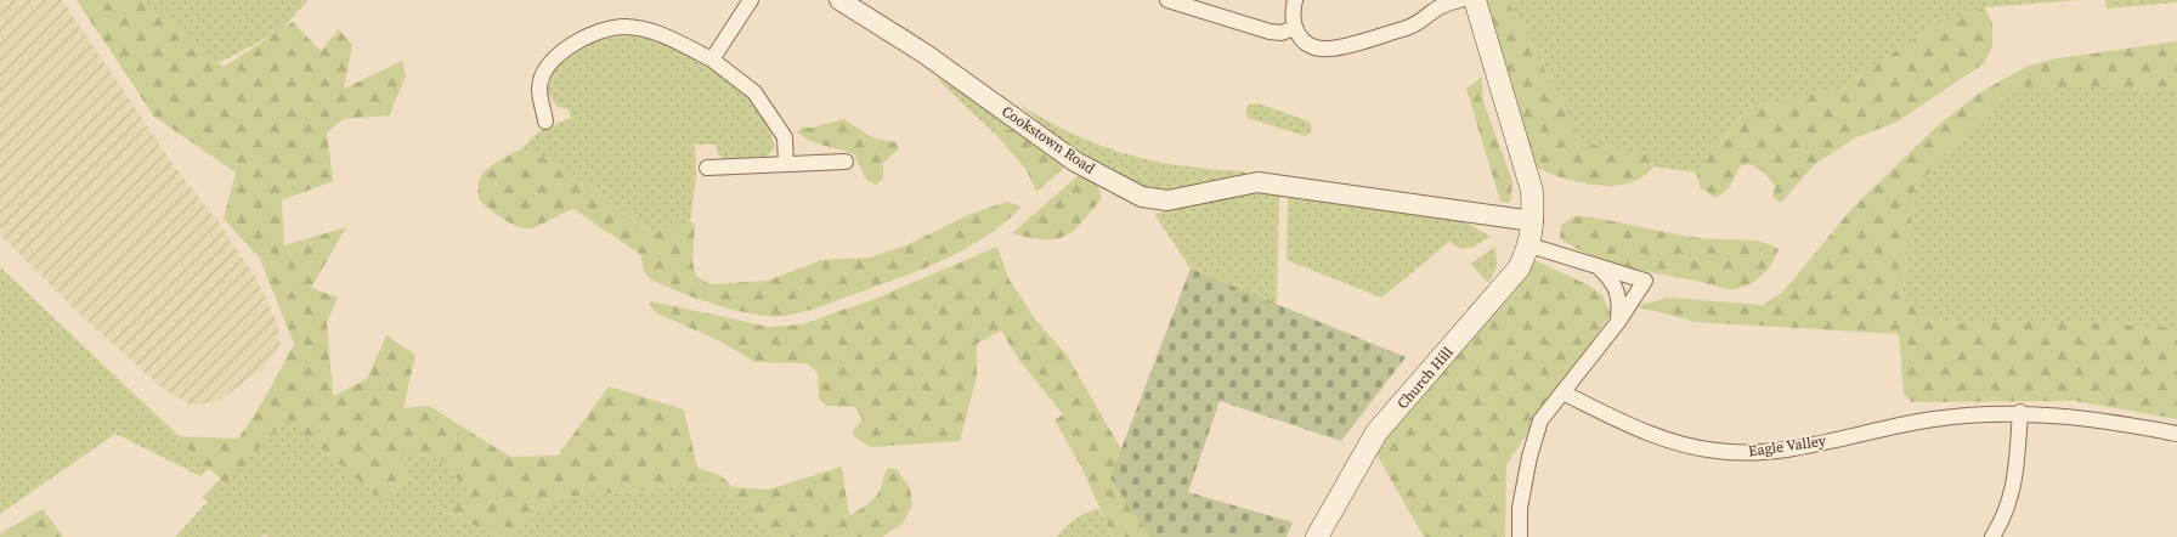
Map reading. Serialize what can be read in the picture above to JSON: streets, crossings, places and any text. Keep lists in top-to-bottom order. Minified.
{"streets":{"main road":["Church Hill"],"street":["Cookstown Road","Eagle Valley"]},"crossings":[["Cookstown Road","Church Hill"]]}
